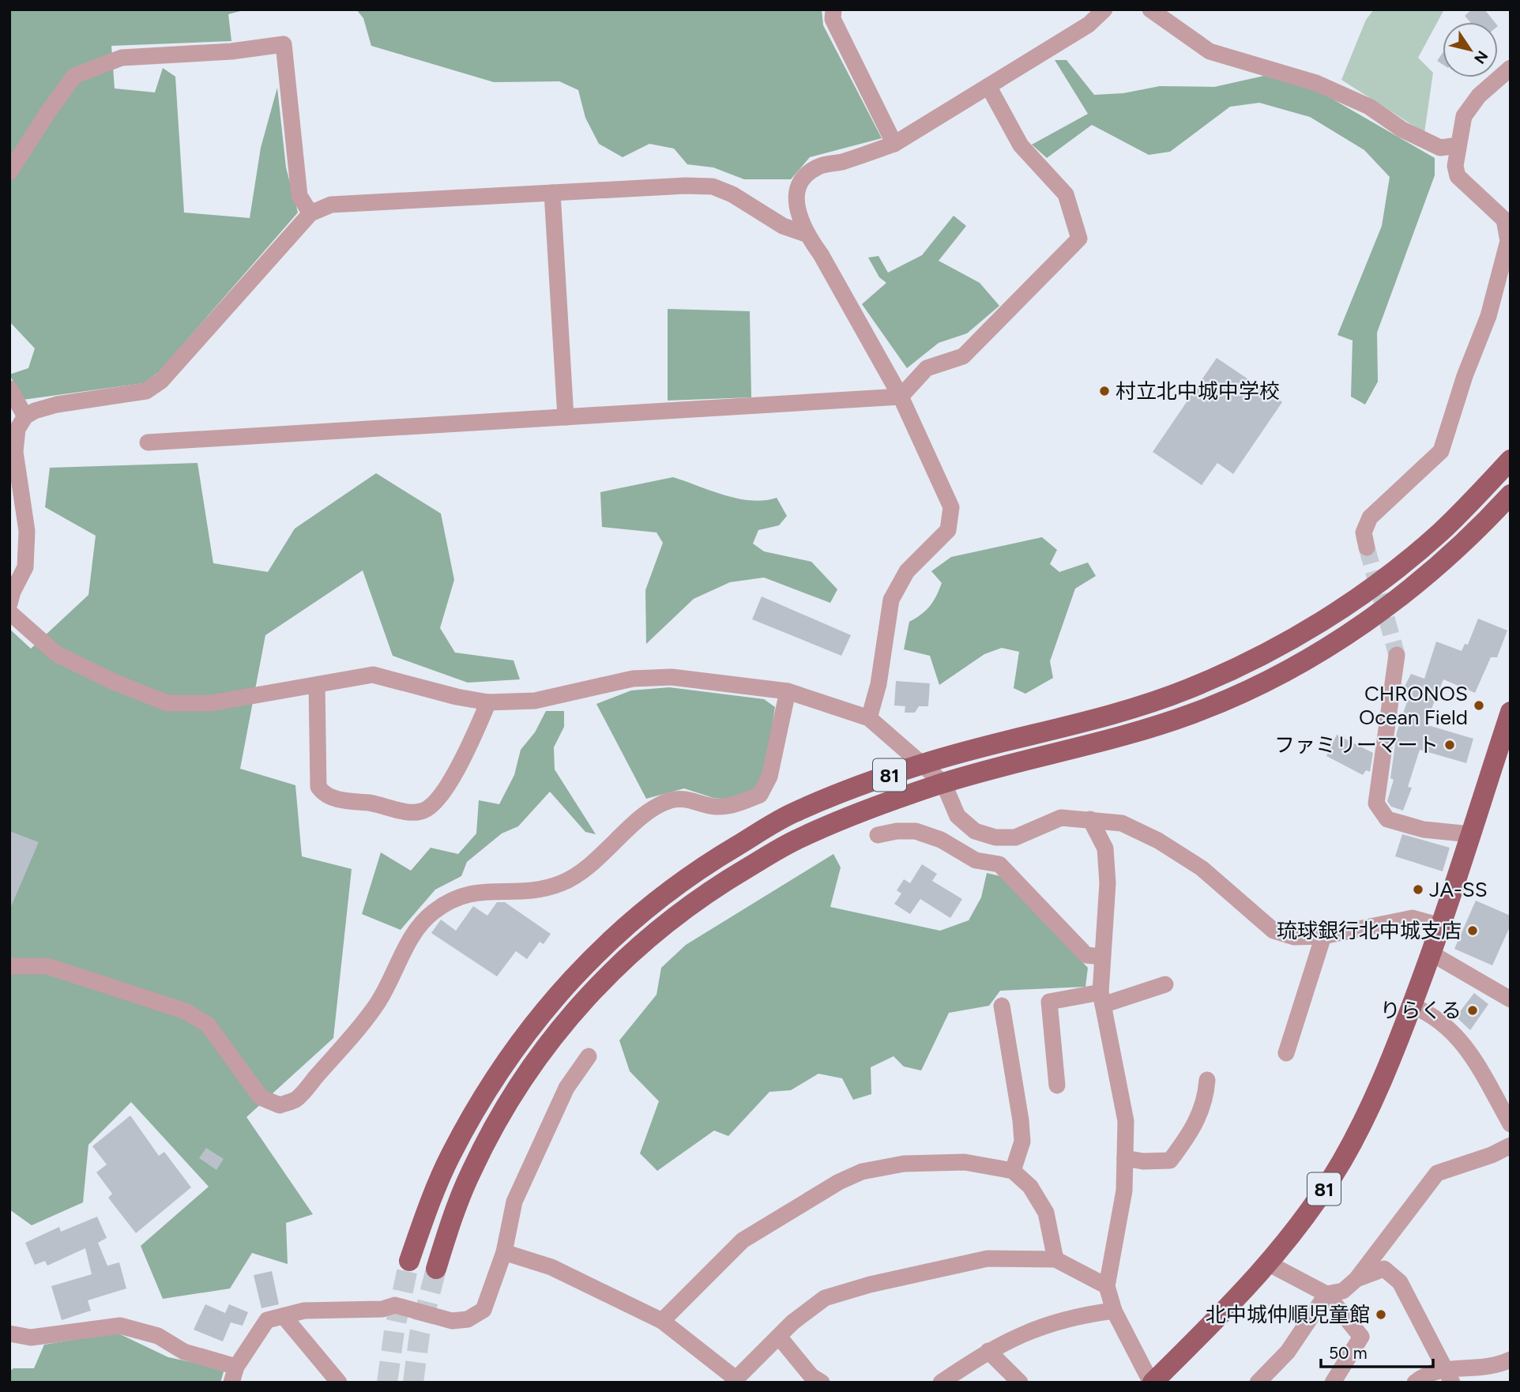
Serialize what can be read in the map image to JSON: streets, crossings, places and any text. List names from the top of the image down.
{
  "streets": {
    "main road": ["81"]
  },
  "places": [
    "村立北中城中学校",
    "CHRONOS Ocean Field",
    "ファミリーマート",
    "JA-SS",
    "琉球銀行北中城支店",
    "りらくる",
    "北中城仲順児童館"
  ],
  "scale_bar": "50 m",
  "north": "bottom right"
}
